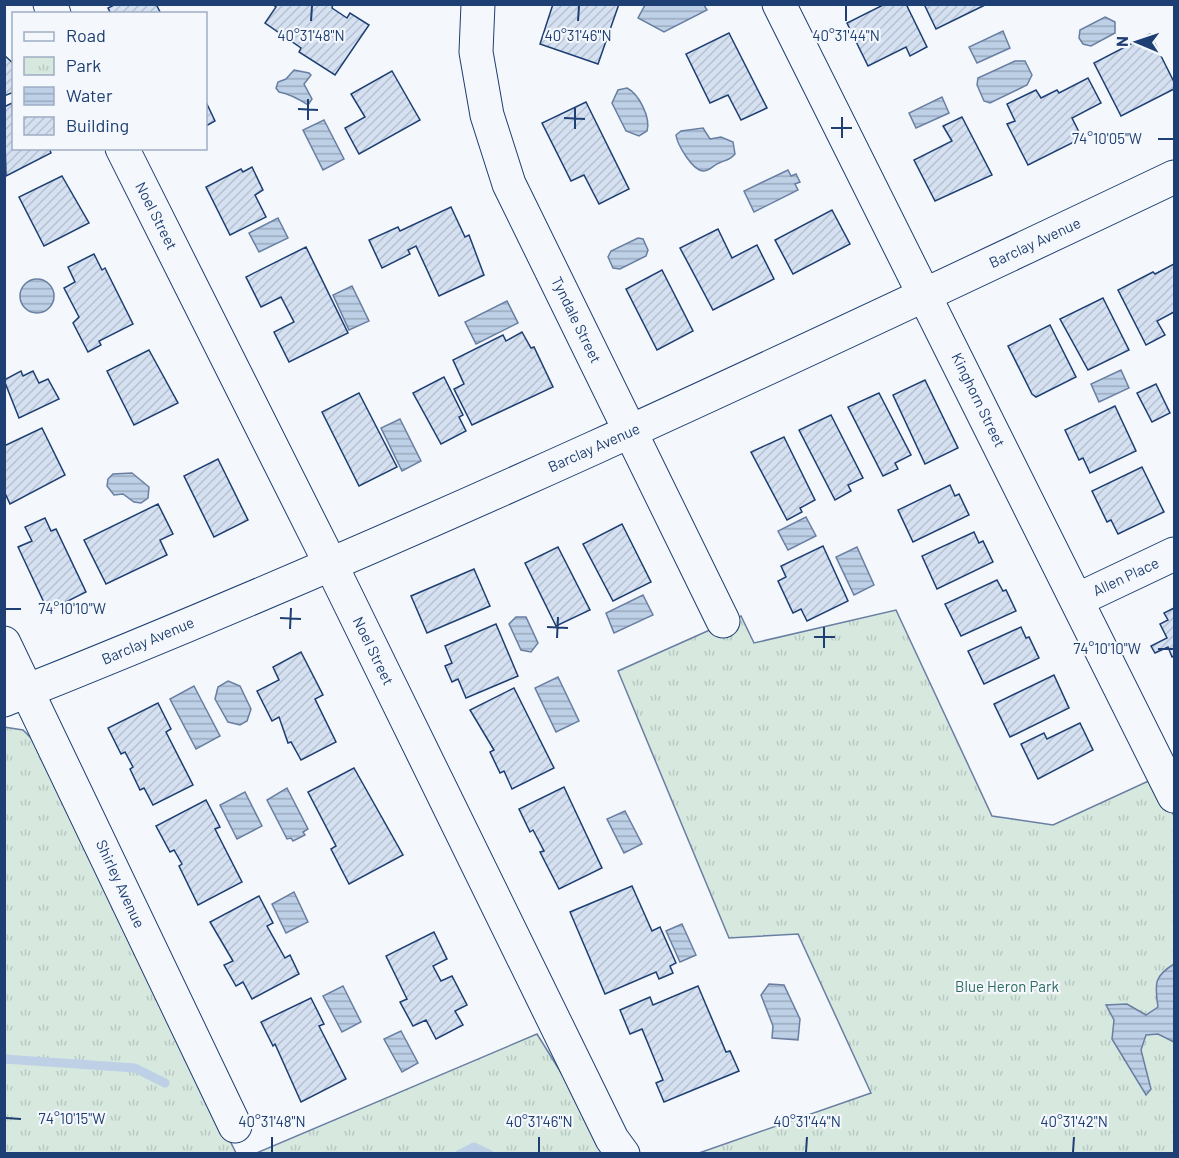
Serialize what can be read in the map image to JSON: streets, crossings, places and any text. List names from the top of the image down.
{
  "streets": {
    "street": [
      "Noel Street",
      "Barclay Avenue",
      "Tyndale Street",
      "Kinghorn Street",
      "Allen Place",
      "Shirley Avenue"
    ]
  },
  "crossings": [
    ["Noel Street", "Barclay Avenue"],
    ["Barclay Avenue", "Tyndale Street"],
    ["Barclay Avenue", "Kinghorn Street"],
    ["Barclay Avenue", "Shirley Avenue"],
    ["Kinghorn Street", "Allen Place"]
  ],
  "parks": ["Blue Heron Park"],
  "legend": [
    "Road",
    "Park",
    "Water",
    "Building"
  ],
  "north": "left",
  "coordinates": [
    "40°31'48\"N",
    "40°31'46\"N",
    "40°31'44\"N",
    "74°10'05\"W",
    "74°10'10\"W",
    "74°10'15\"W",
    "40°31'42\"N"
  ]
}
